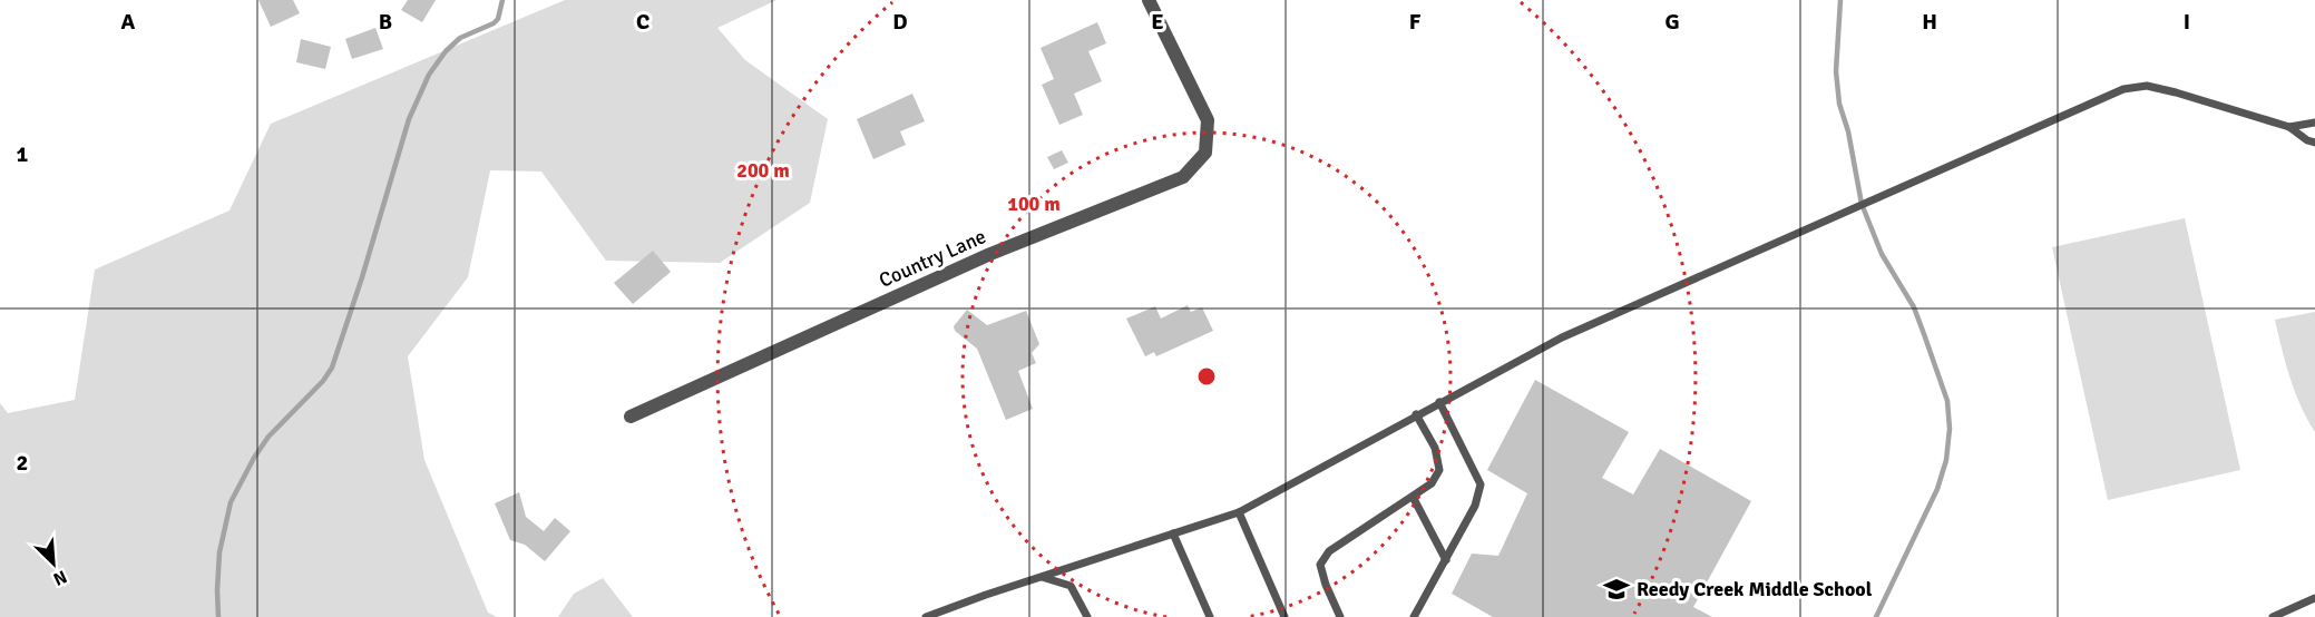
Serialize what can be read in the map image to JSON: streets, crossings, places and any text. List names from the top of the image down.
{
  "streets": {
    "street": ["Country Lane"]
  },
  "places": {
    "school or university": ["Reedy Creek Middle School"]
  },
  "north": "bottom right",
  "grid": {
    "columns": [
      "A",
      "B",
      "C",
      "D",
      "E",
      "F",
      "G",
      "H",
      "I"
    ],
    "rows": ["1", "2"]
  },
  "rings": ["200 m", "100 m"]
}
